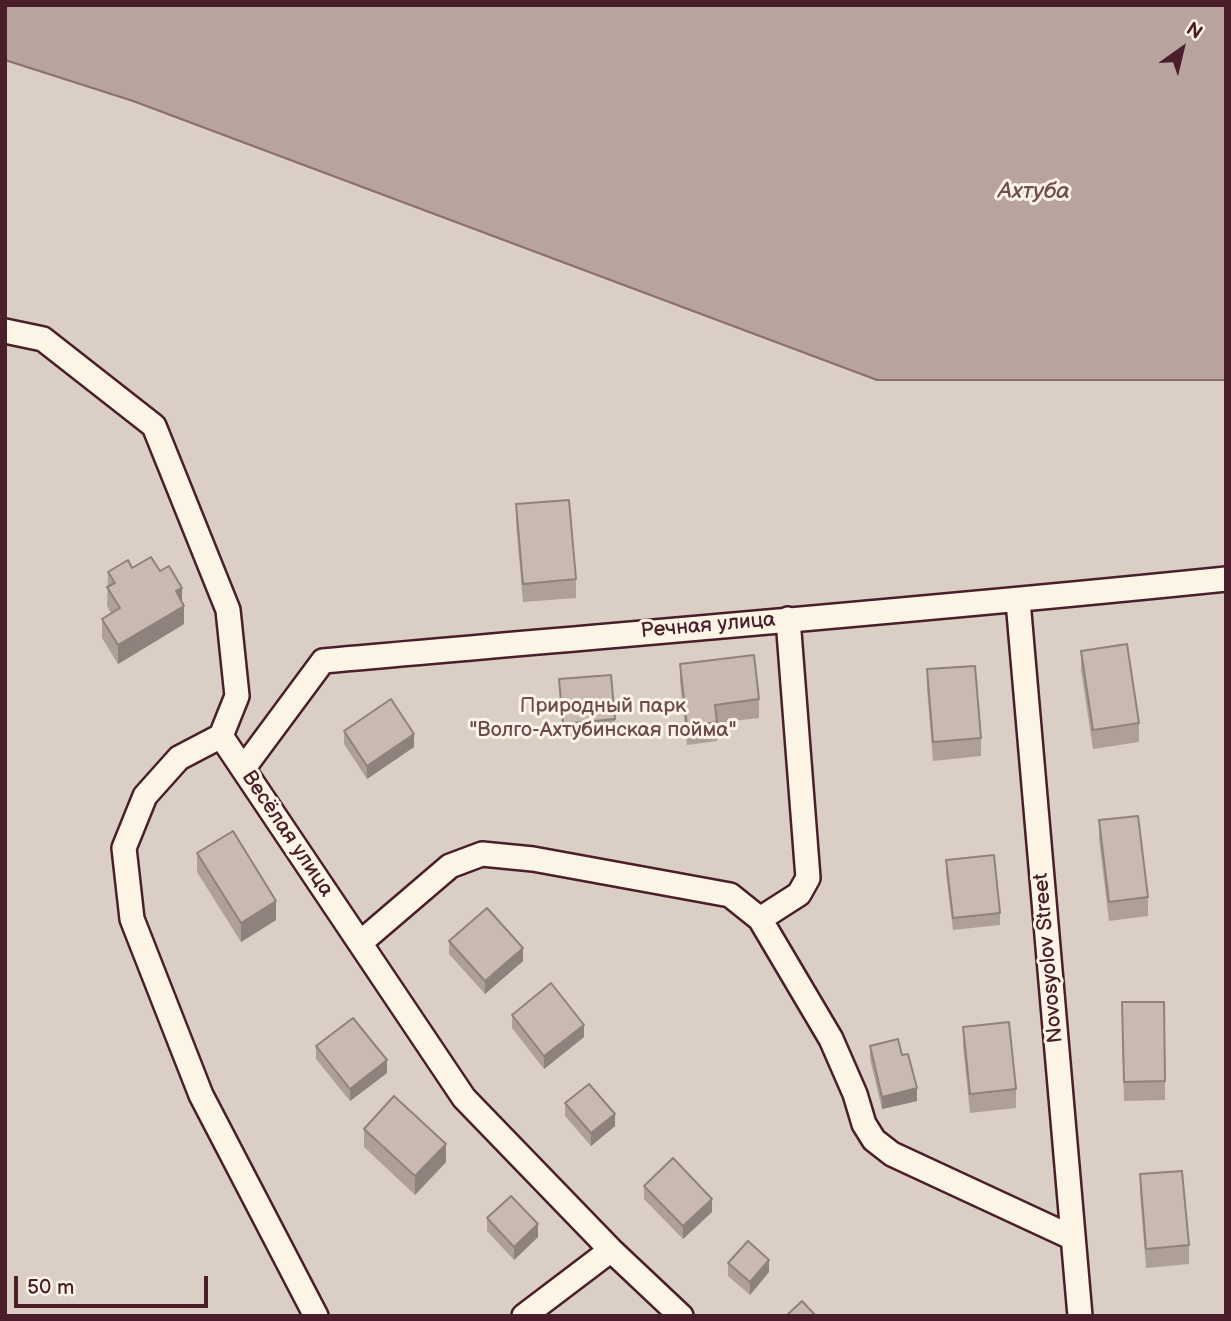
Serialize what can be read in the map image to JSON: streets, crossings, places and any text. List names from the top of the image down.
{
  "streets": {
    "street": ["Речная улица", "Весёлая улица", "Novosyolov Street"]
  },
  "crossings": [
    ["Речная улица", "Весёлая улица"],
    ["Речная улица", "Novosyolov Street"]
  ],
  "water": ["Ахтуба"],
  "parks": ["Природный парк \"Волго-Ахтубинская пойма\""],
  "scale_bar": "50 m",
  "north": "top right"
}
